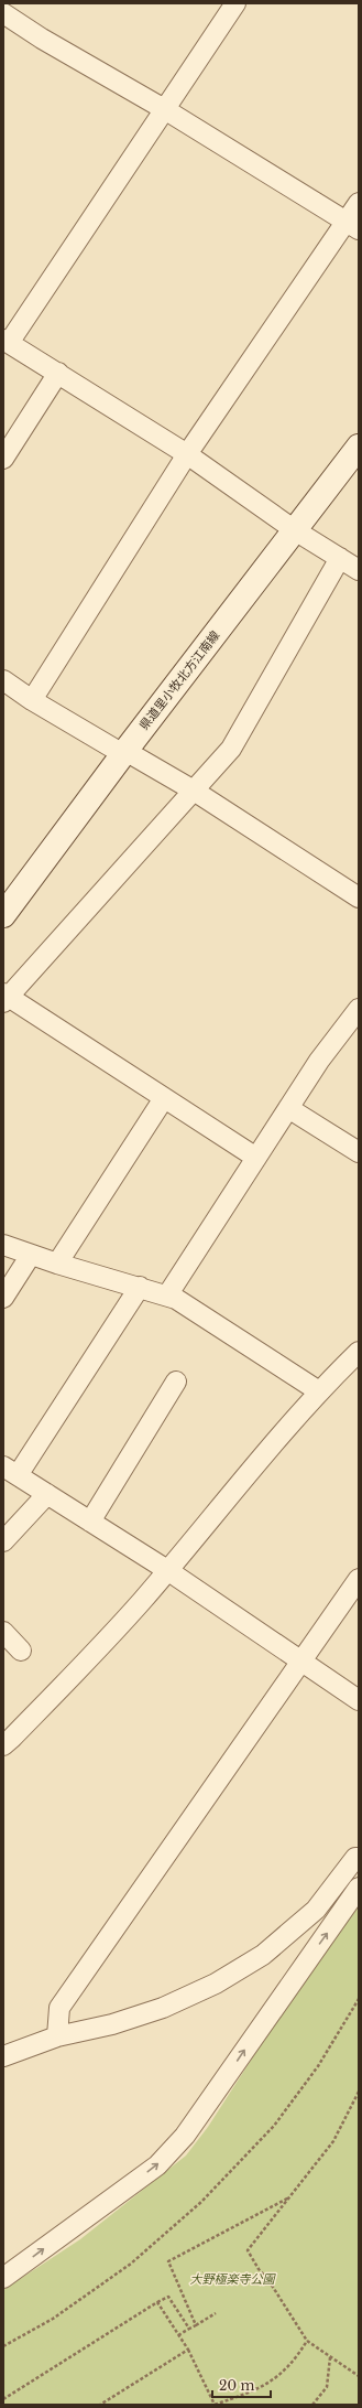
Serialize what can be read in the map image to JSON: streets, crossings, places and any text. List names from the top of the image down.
{
  "streets": {
    "main road": ["県道里小牧北方江南線"]
  },
  "parks": ["大野極楽寺公園"],
  "scale_bar": "20 m"
}
